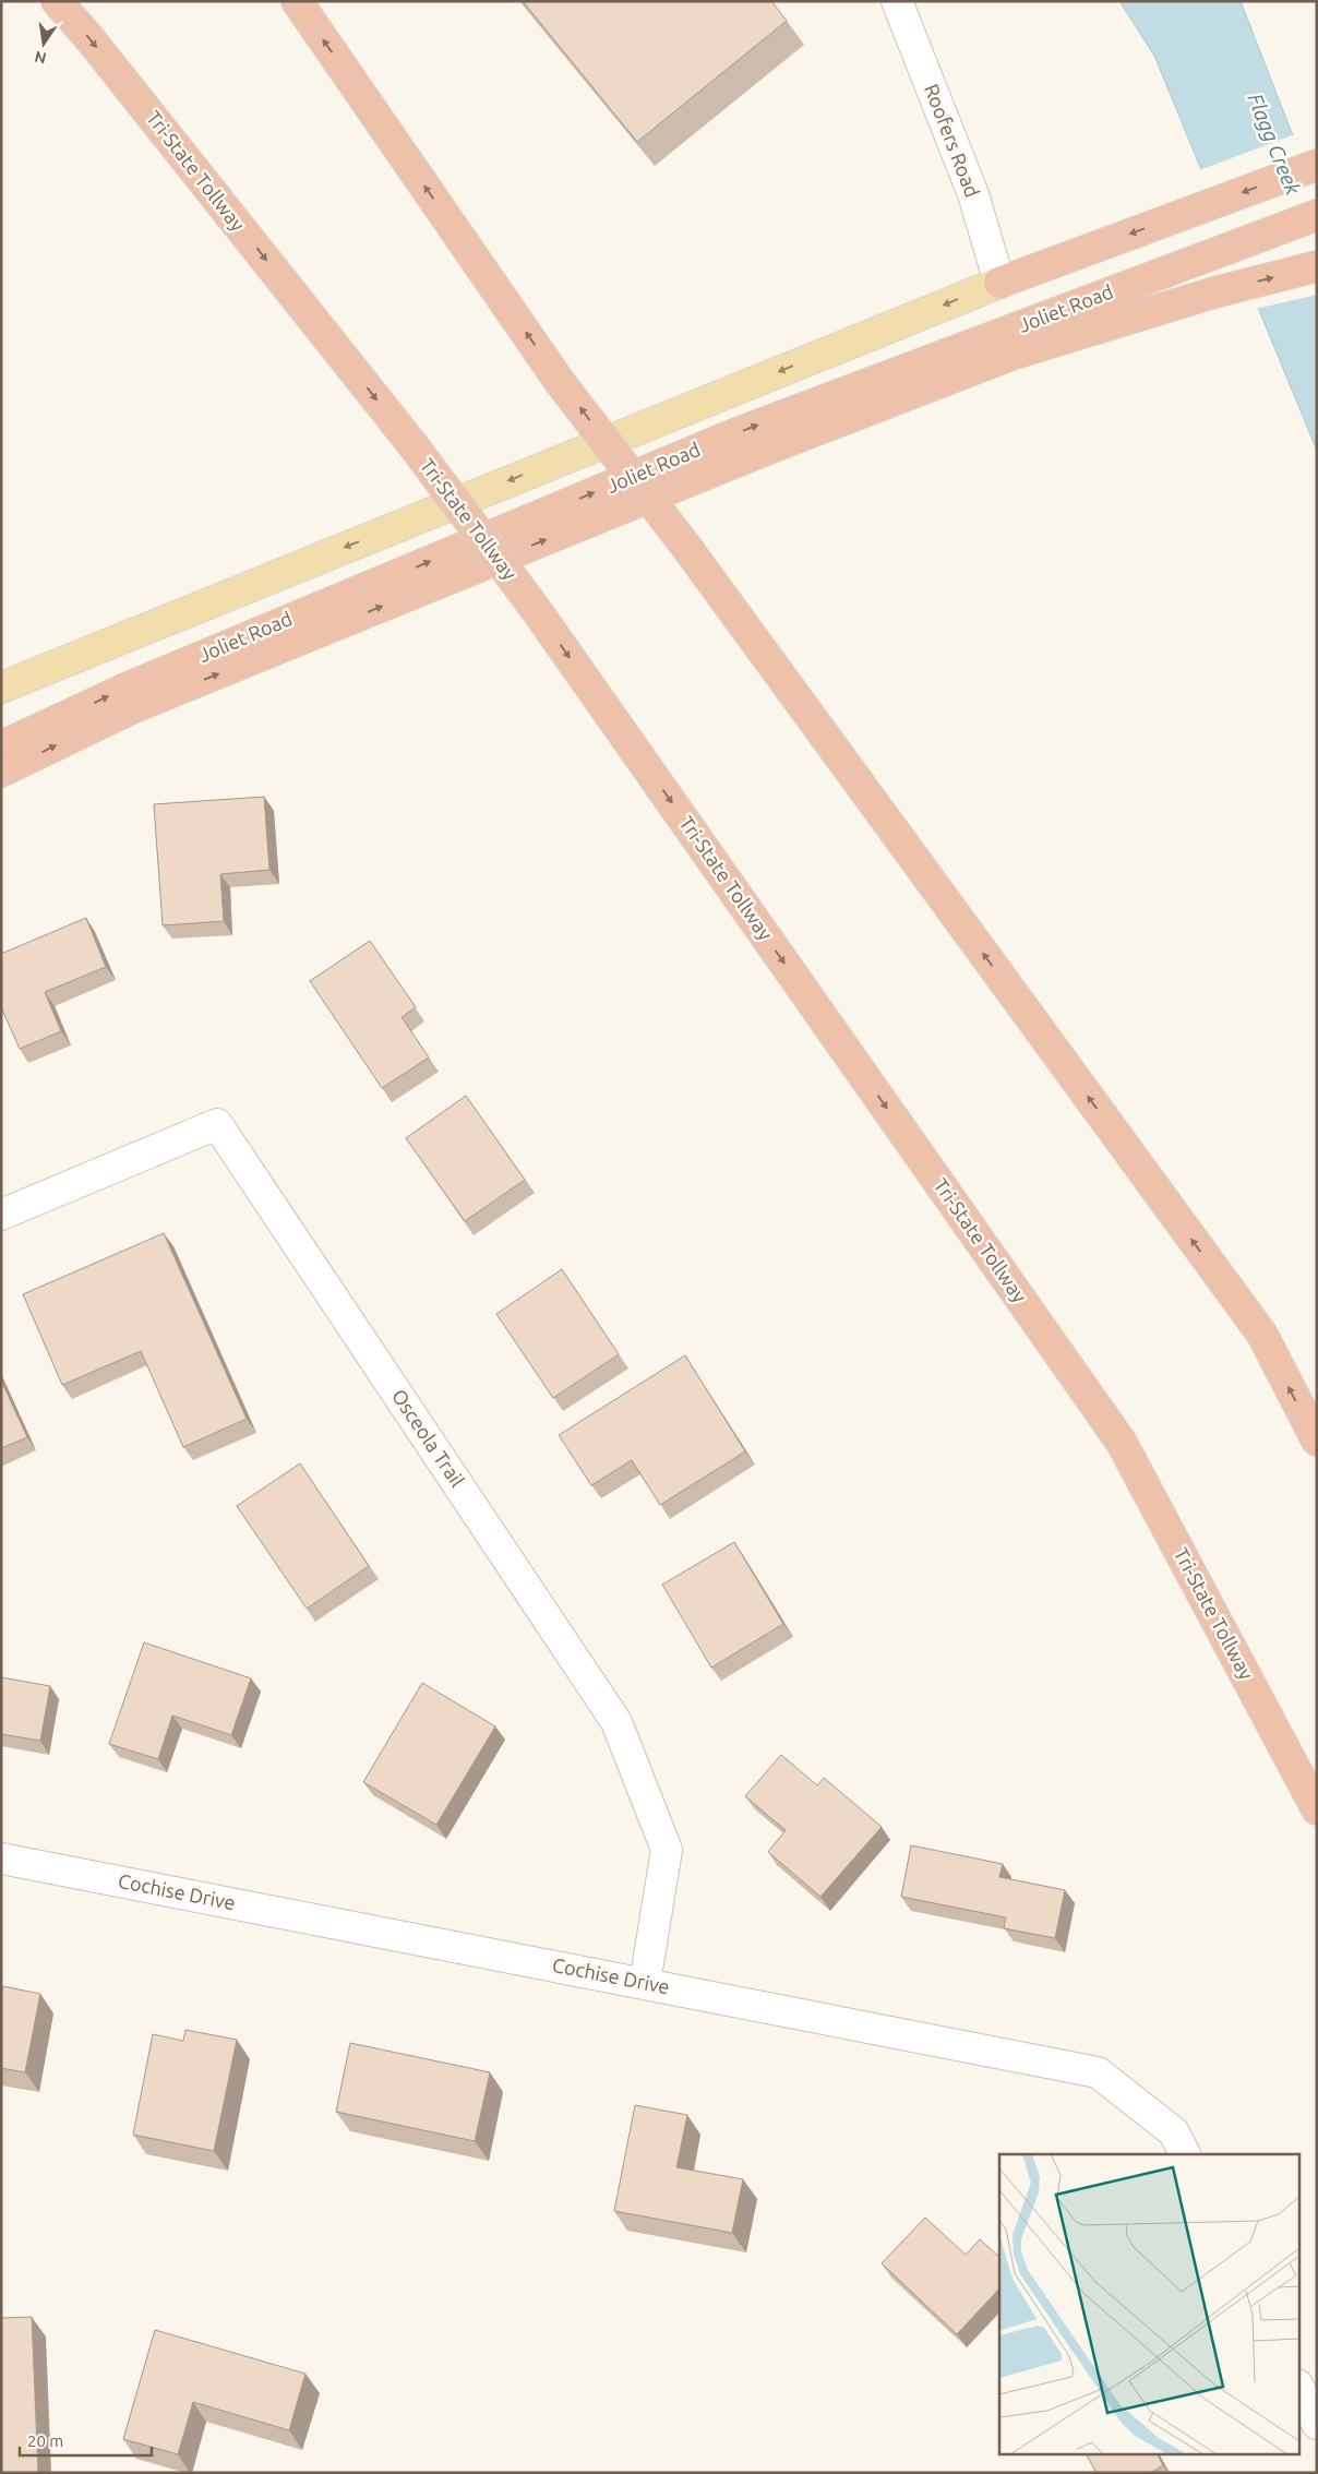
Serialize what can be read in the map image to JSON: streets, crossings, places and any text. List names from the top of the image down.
{
  "streets": {
    "highway": ["Tri-State Tollway", "Joliet Road"],
    "street": ["Roofers Road", "Osceola Trail", "Cochise Drive"]
  },
  "crossings": [
    ["Osceola Trail", "Cochise Drive"]
  ],
  "water": ["Flagg Creek"],
  "scale_bar": "20 m",
  "north": "bottom"
}
